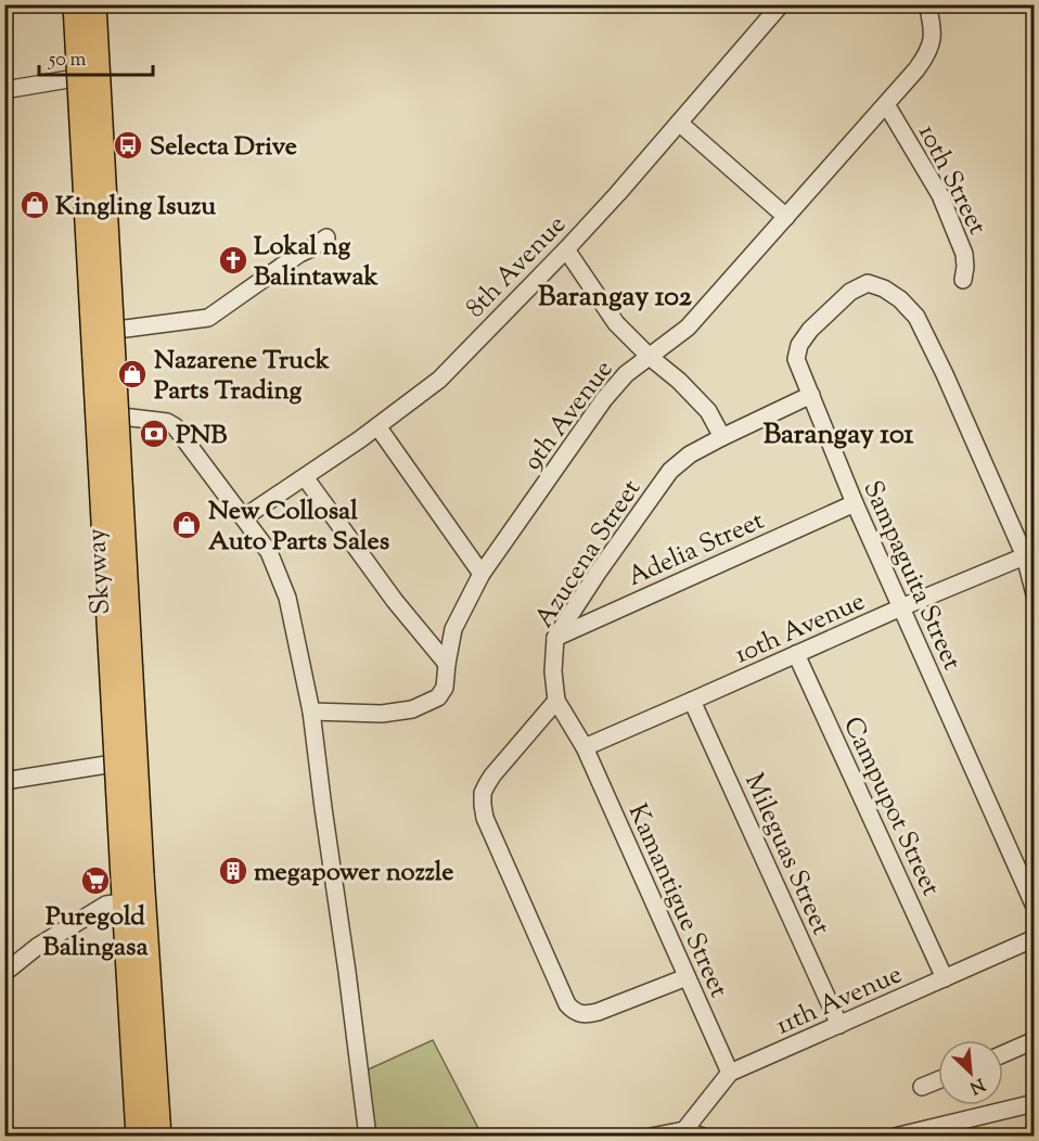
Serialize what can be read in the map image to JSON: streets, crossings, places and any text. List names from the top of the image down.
{
  "streets": {
    "highway": ["Skyway"],
    "street": [
      "10th Street",
      "8th Avenue",
      "9th Avenue",
      "Adelia Street",
      "Azucena Street",
      "Sampaguita Street",
      "10th Avenue",
      "Campupot Street",
      "Mileguas Street",
      "Kamantigue Street",
      "11th Avenue"
    ]
  },
  "crossings": [
    ["10th Street", "9th Avenue"],
    ["Adelia Street", "Azucena Street"],
    ["Adelia Street", "Sampaguita Street"],
    ["Azucena Street", "Sampaguita Street"],
    ["Azucena Street", "Kamantigue Street"],
    ["Sampaguita Street", "10th Avenue"],
    ["10th Avenue", "Campupot Street"],
    ["10th Avenue", "Mileguas Street"],
    ["10th Avenue", "Kamantigue Street"],
    ["Campupot Street", "11th Avenue"],
    ["Mileguas Street", "11th Avenue"],
    ["Kamantigue Street", "11th Avenue"]
  ],
  "districts": ["Barangay 102", "Barangay 101"],
  "places": {
    "bus stop": ["Selecta Drive"],
    "shop": ["Kingling Isuzu", "Nazarene Truck Parts Trading", "New Collosal Auto Parts Sales"],
    "church": ["Lokal ng Balintawak"],
    "bank": ["PNB"],
    "building": ["megapower nozzle"],
    "supermarket": ["Puregold Balingasa"]
  },
  "scale_bar": "50 m",
  "north": "bottom right"
}
